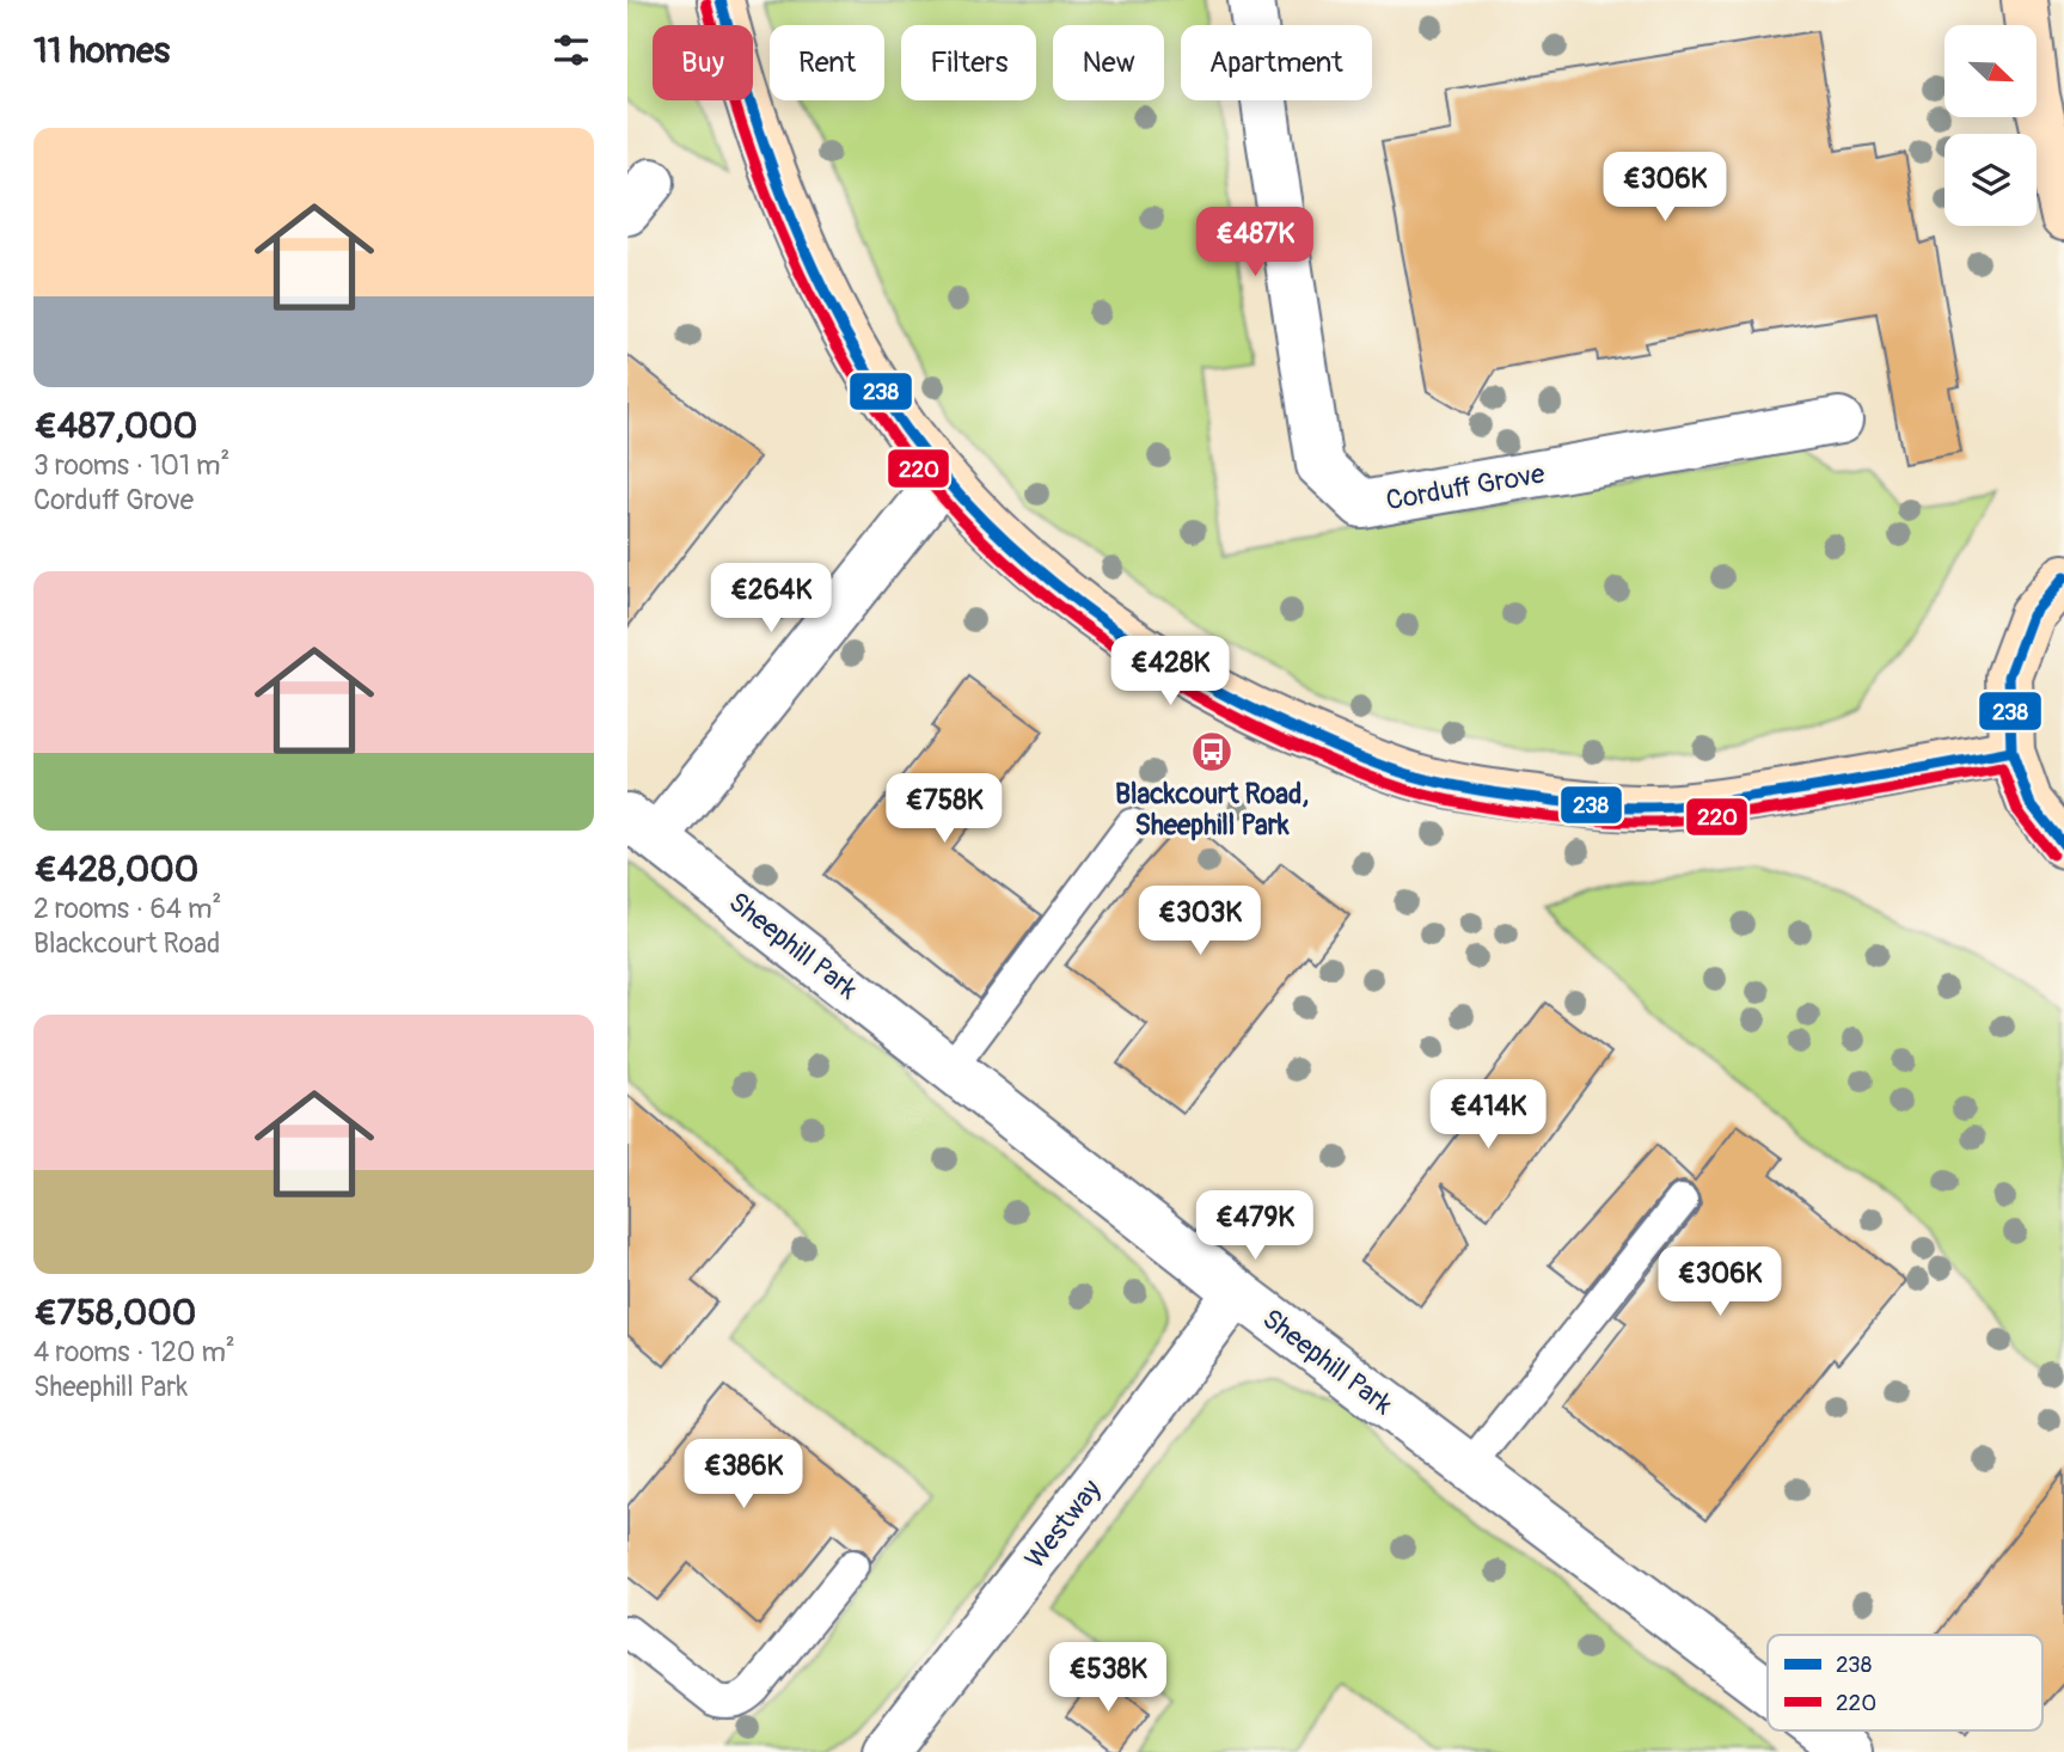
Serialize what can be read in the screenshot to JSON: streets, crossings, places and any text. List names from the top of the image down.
{
  "streets": {
    "street": ["Corduff Grove", "Sheephill Park", "Westway"]
  },
  "crossings": [
    ["Sheephill Park", "Westway"]
  ],
  "places": {
    "bus stop": ["Blackcourt Road, Sheephill Park"]
  },
  "lines": ["transit line 238", "transit line 220"],
  "legend": ["238", "220"],
  "north": "bottom right",
  "page": {
    "heading": "11 homes",
    "chip": [
      "Buy",
      "Rent",
      "Filters",
      "New",
      "Apartment"
    ],
    "list": [
      {
        "name": "€487,000",
        "note": "3 rooms · 101 m² · Corduff Grove"
      },
      {
        "name": "€428,000",
        "note": "2 rooms · 64 m² · Blackcourt Road"
      },
      {
        "name": "€758,000",
        "note": "4 rooms · 120 m² · Sheephill Park"
      }
    ],
    "price": [
      "€306K",
      "€487K",
      "€264K",
      "€428K",
      "€758K",
      "€303K",
      "€414K",
      "€479K",
      "€306K",
      "€386K",
      "€538K"
    ]
  }
}
